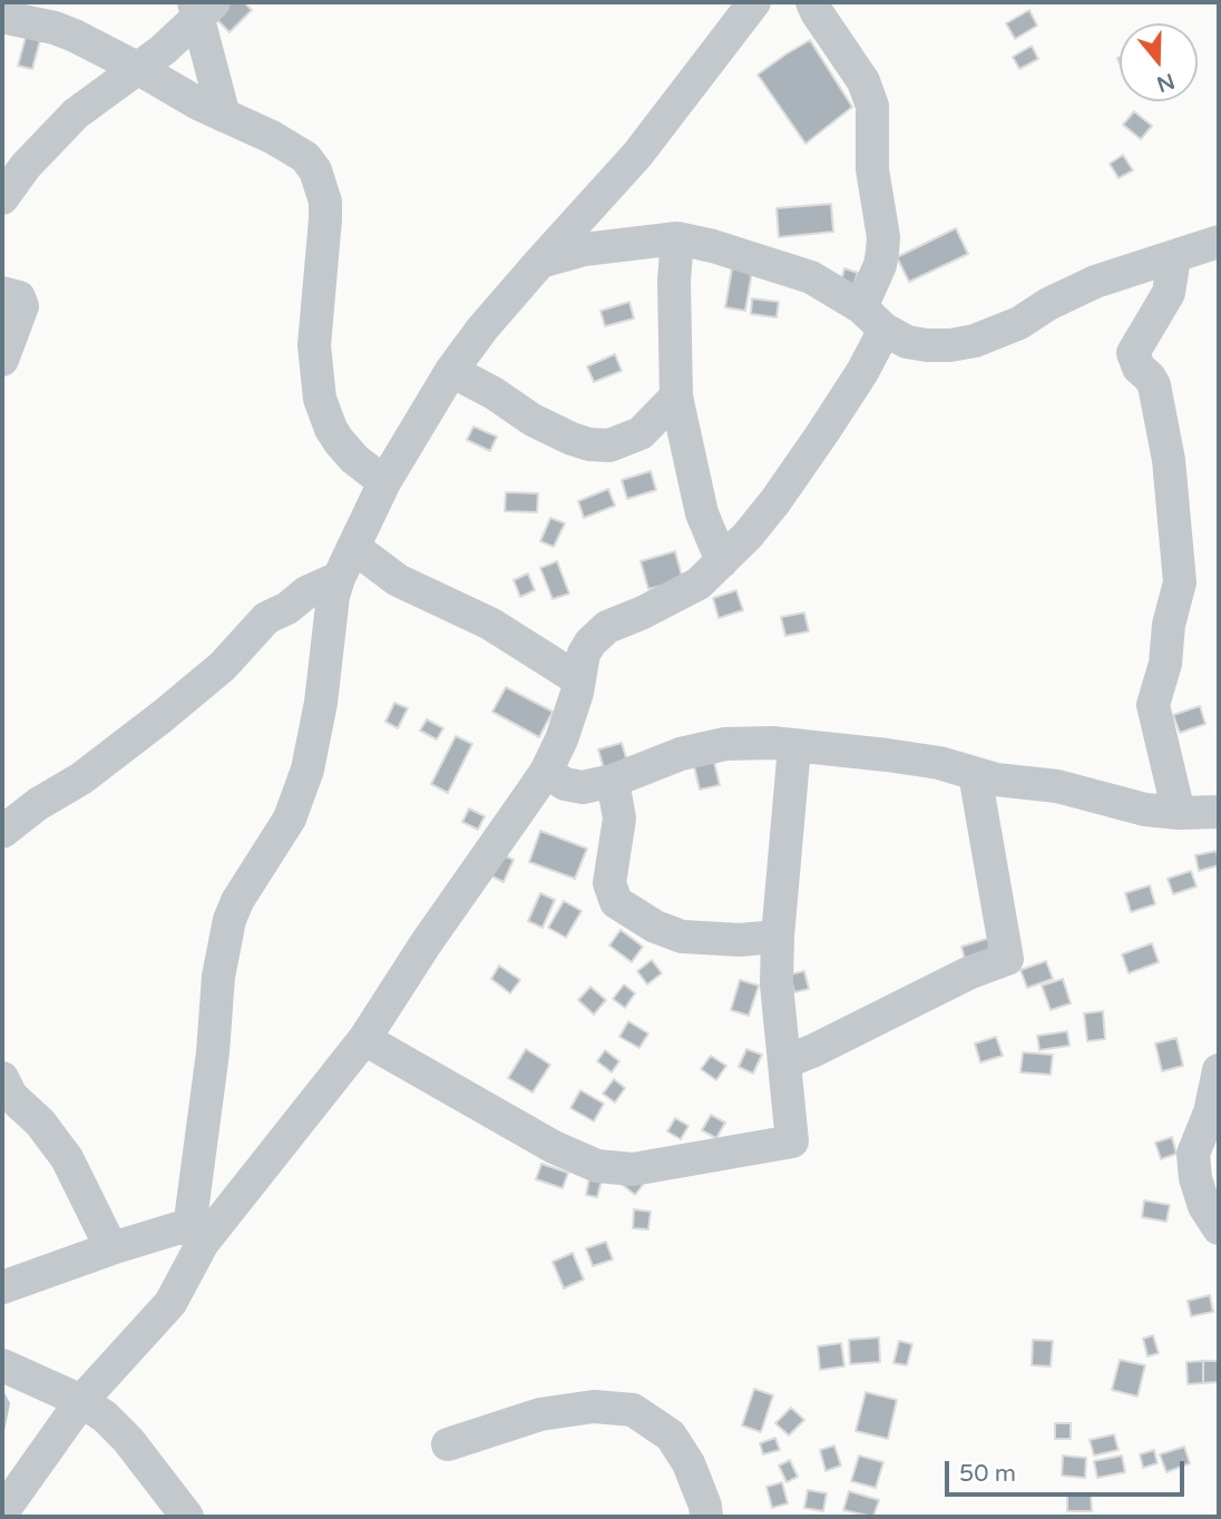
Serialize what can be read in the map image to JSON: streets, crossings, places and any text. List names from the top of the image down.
{
  "scale_bar": "50 m",
  "north": "bottom"
}
